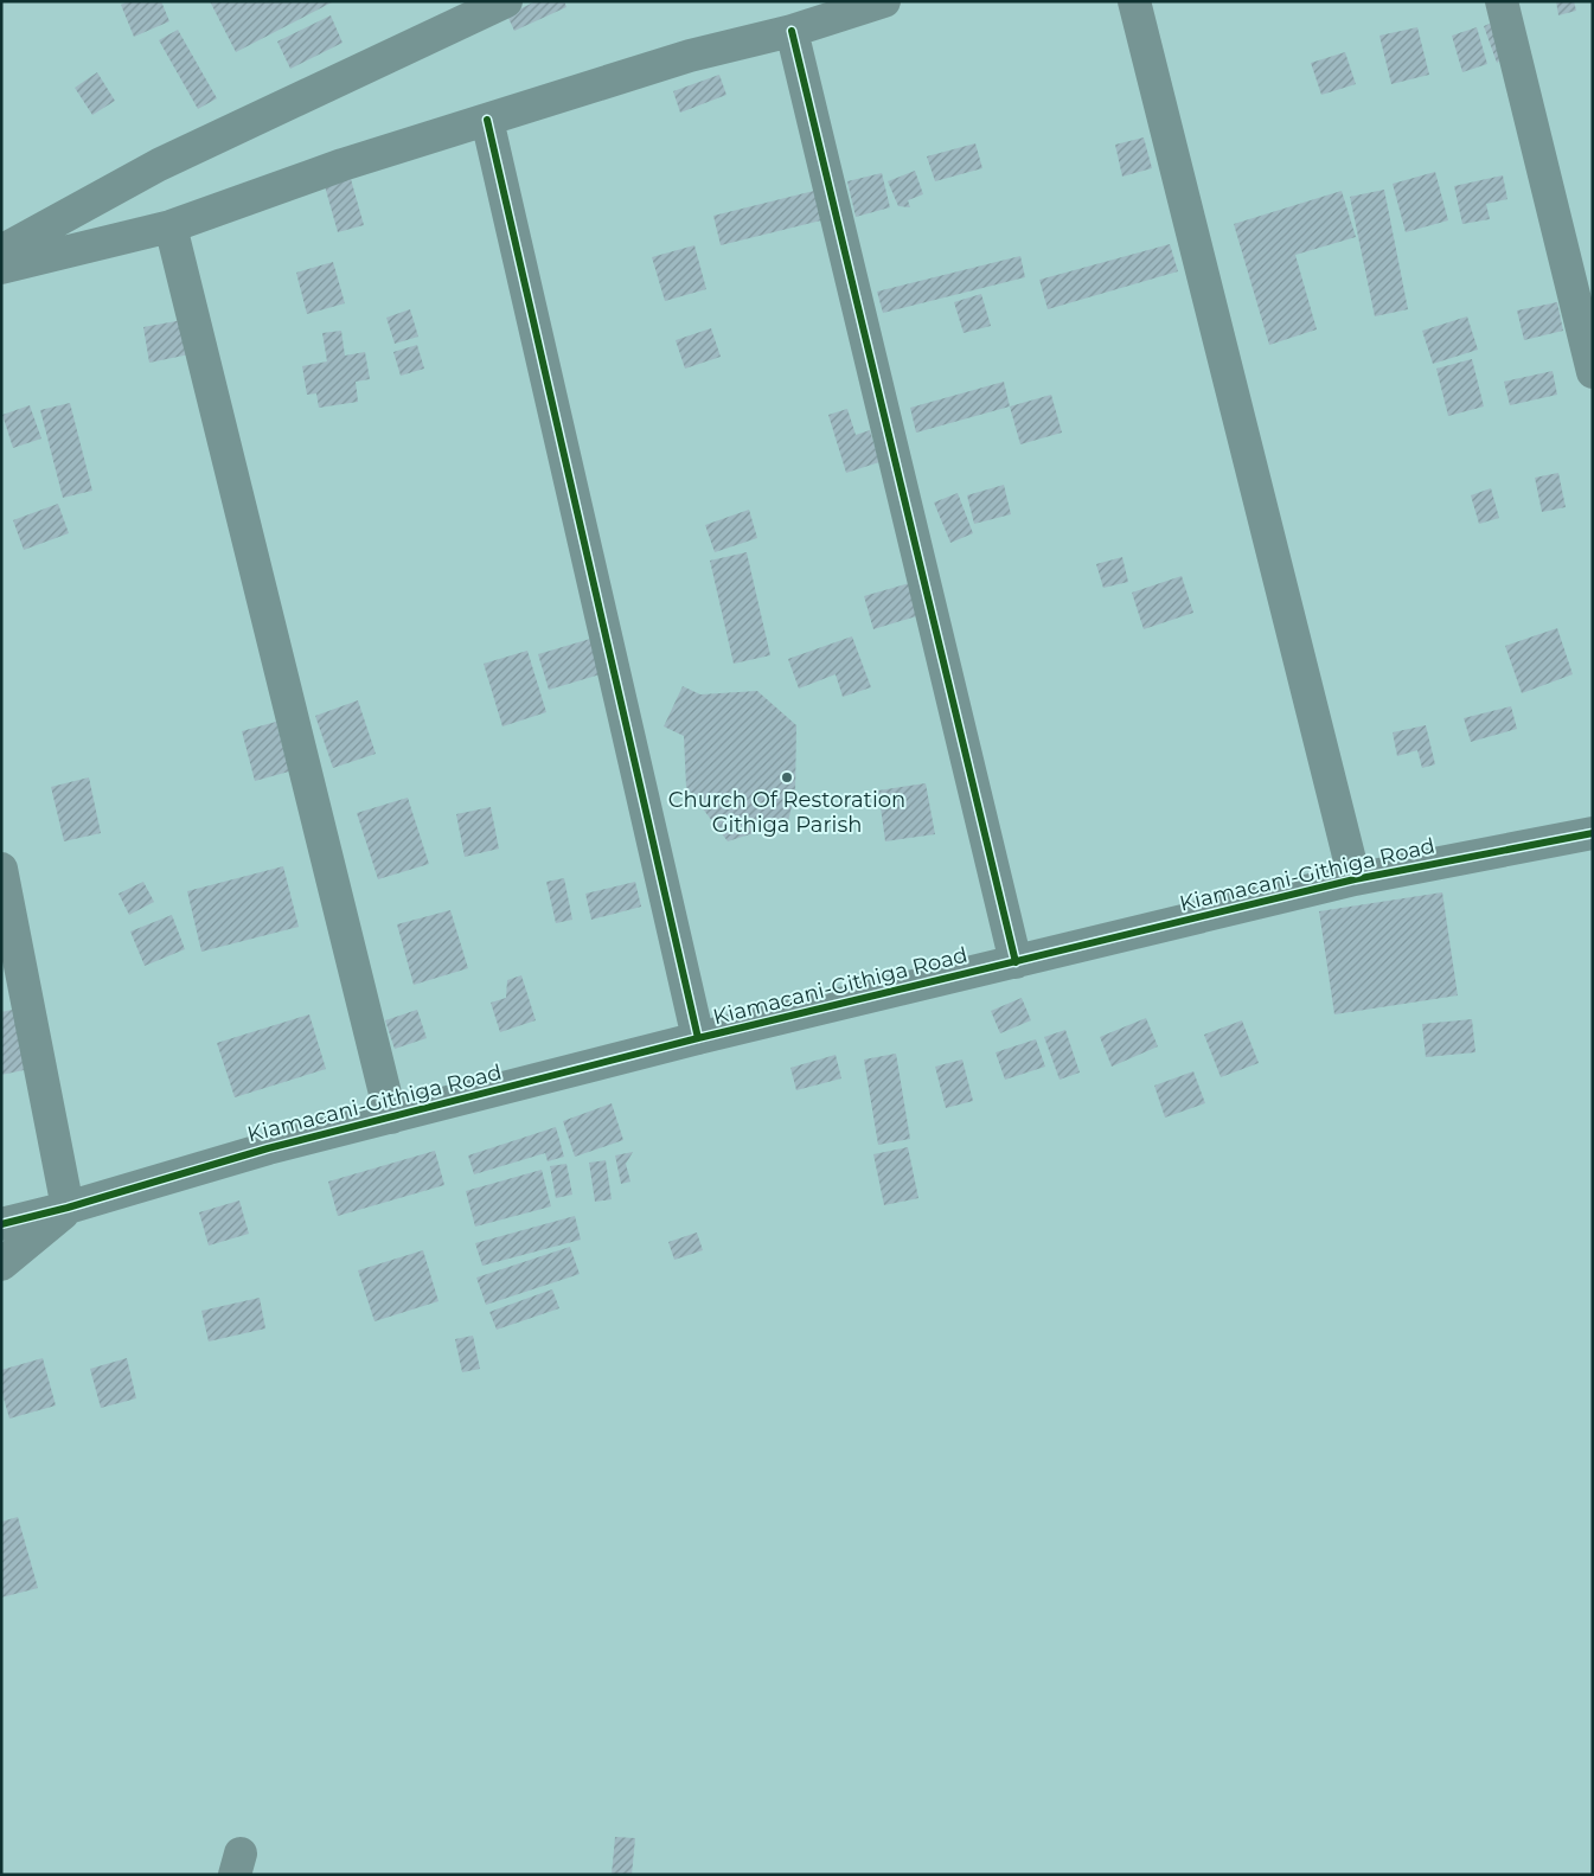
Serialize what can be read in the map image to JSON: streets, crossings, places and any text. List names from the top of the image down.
{
  "streets": {
    "street": ["Kiamacani-Githiga Road"]
  },
  "places": ["Church Of Restoration Githiga Parish"]
}
